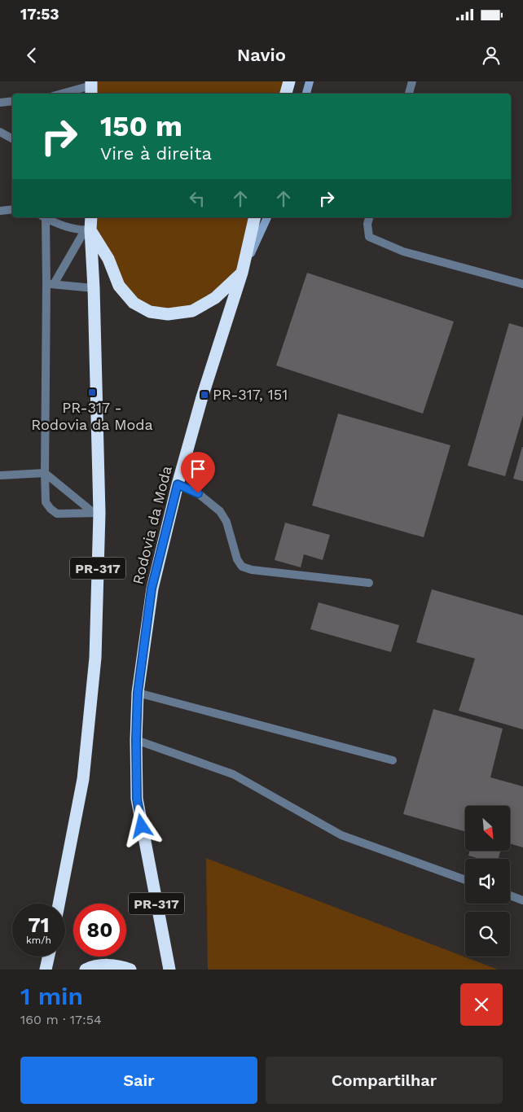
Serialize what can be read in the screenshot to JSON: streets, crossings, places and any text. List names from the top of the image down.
{
  "streets": {
    "highway": ["Rodovia da Moda", "PR-317"]
  },
  "places": {
    "transit": ["PR-317 - Rodovia da Moda", "PR-317, 151"]
  },
  "north": "bottom right",
  "page": {
    "status": "17:53",
    "header": "Navio",
    "turn": ["150 m", "Vire à direita"],
    "speed": "71 km/h",
    "limit": "80",
    "heading": ["1 min", "160 m · 17:54"],
    "buttons": ["Sair", "Compartilhar"]
  }
}
